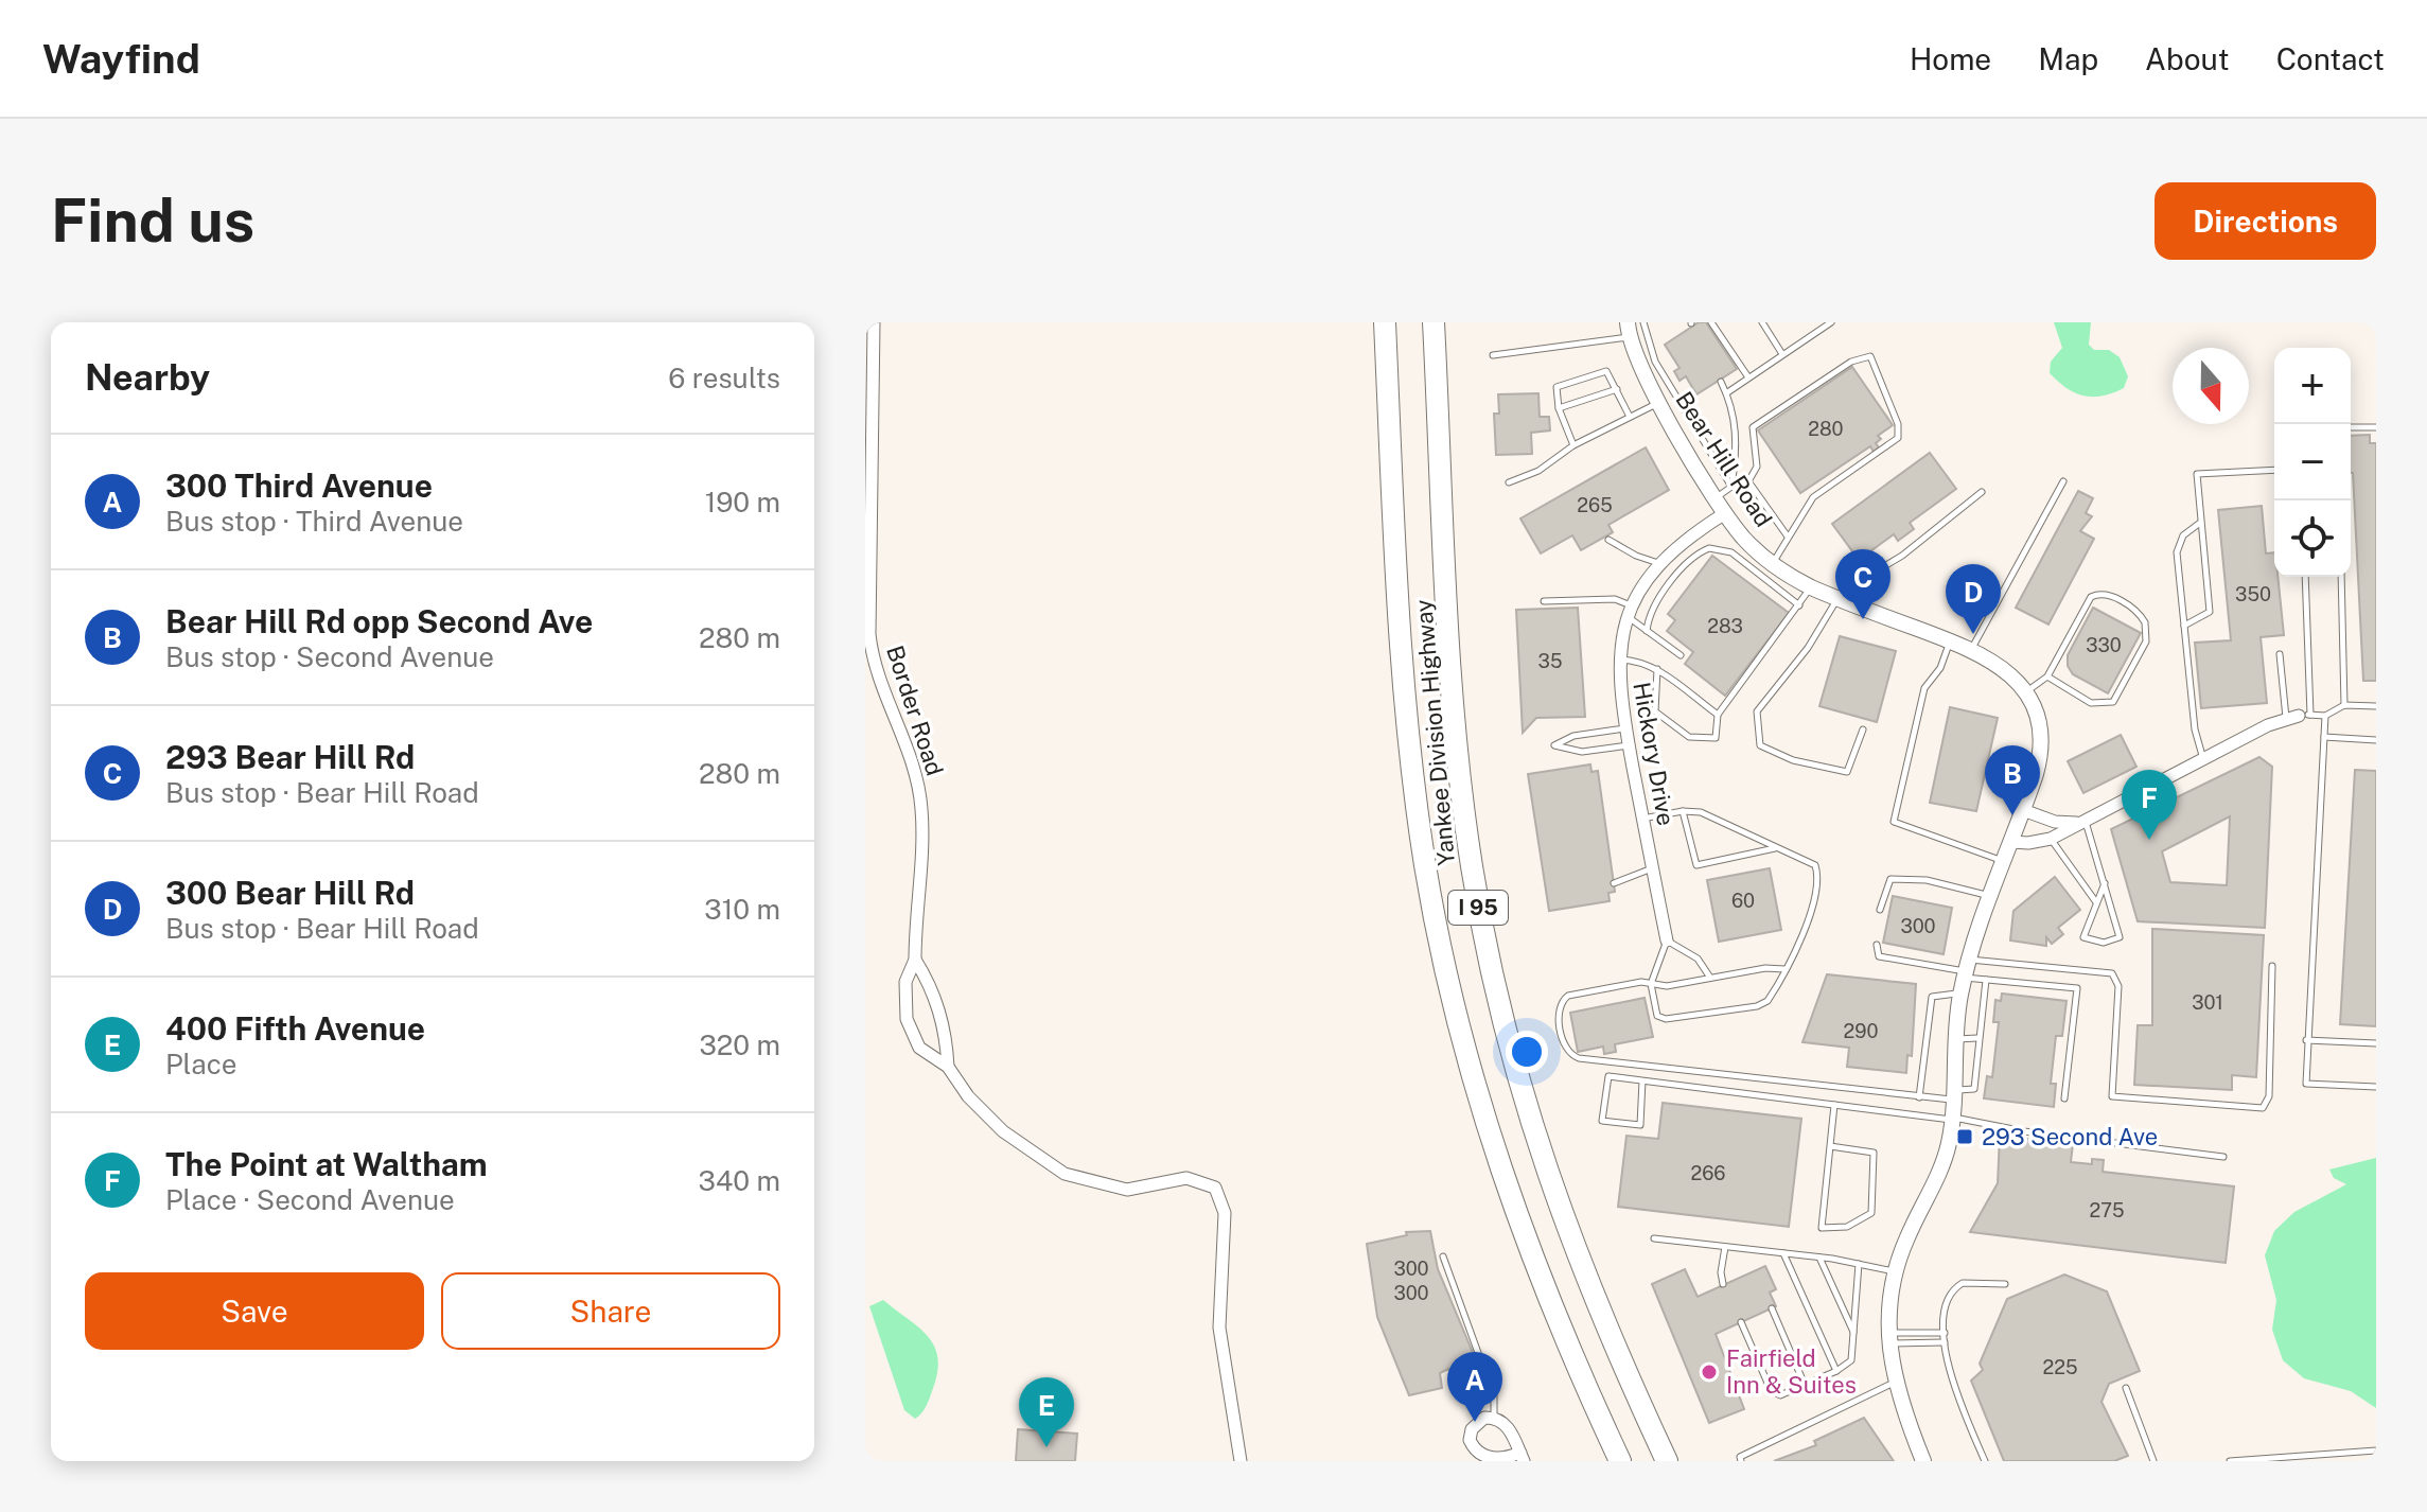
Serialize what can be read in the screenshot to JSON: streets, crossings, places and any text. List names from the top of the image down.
{
  "streets": {
    "highway": ["Yankee Division Highway", "I 95"],
    "street": ["Bear Hill Road", "Border Road", "Hickory Drive"]
  },
  "crossings": [
    ["Bear Hill Road", "Hickory Drive"]
  ],
  "places": {
    "transit": ["293 Second Ave"],
    "other": ["Fairfield Inn & Suites"]
  },
  "house_numbers": [
    "280",
    "265",
    "350",
    "283",
    "330",
    "35",
    "60",
    "300",
    "301",
    "290",
    "266",
    "275",
    "300",
    "300",
    "225"
  ],
  "north": "bottom",
  "page": {
    "header": "Wayfind",
    "nav": [
      "Home",
      "Map",
      "About",
      "Contact"
    ],
    "buttons": [
      "Directions",
      ["Save", "Share"]
    ],
    "title": "Find us",
    "heading": ["Nearby", "6 results"],
    "map_buttons": ["+", "−"],
    "list": [
      {
        "mark": "A",
        "name": "300 Third Avenue",
        "note": "Bus stop · Third Avenue",
        "value": "190 m"
      },
      {
        "mark": "B",
        "name": "Bear Hill Rd opp Second Ave",
        "note": "Bus stop · Second Avenue",
        "value": "280 m"
      },
      {
        "mark": "C",
        "name": "293 Bear Hill Rd",
        "note": "Bus stop · Bear Hill Road",
        "value": "280 m"
      },
      {
        "mark": "D",
        "name": "300 Bear Hill Rd",
        "note": "Bus stop · Bear Hill Road",
        "value": "310 m"
      },
      {
        "mark": "E",
        "name": "400 Fifth Avenue",
        "note": "Place",
        "value": "320 m"
      },
      {
        "mark": "F",
        "name": "The Point at Waltham",
        "note": "Place · Second Avenue",
        "value": "340 m"
      }
    ],
    "pins": [
      "C",
      "D",
      "B",
      "F",
      "A",
      "E"
    ]
  }
}
